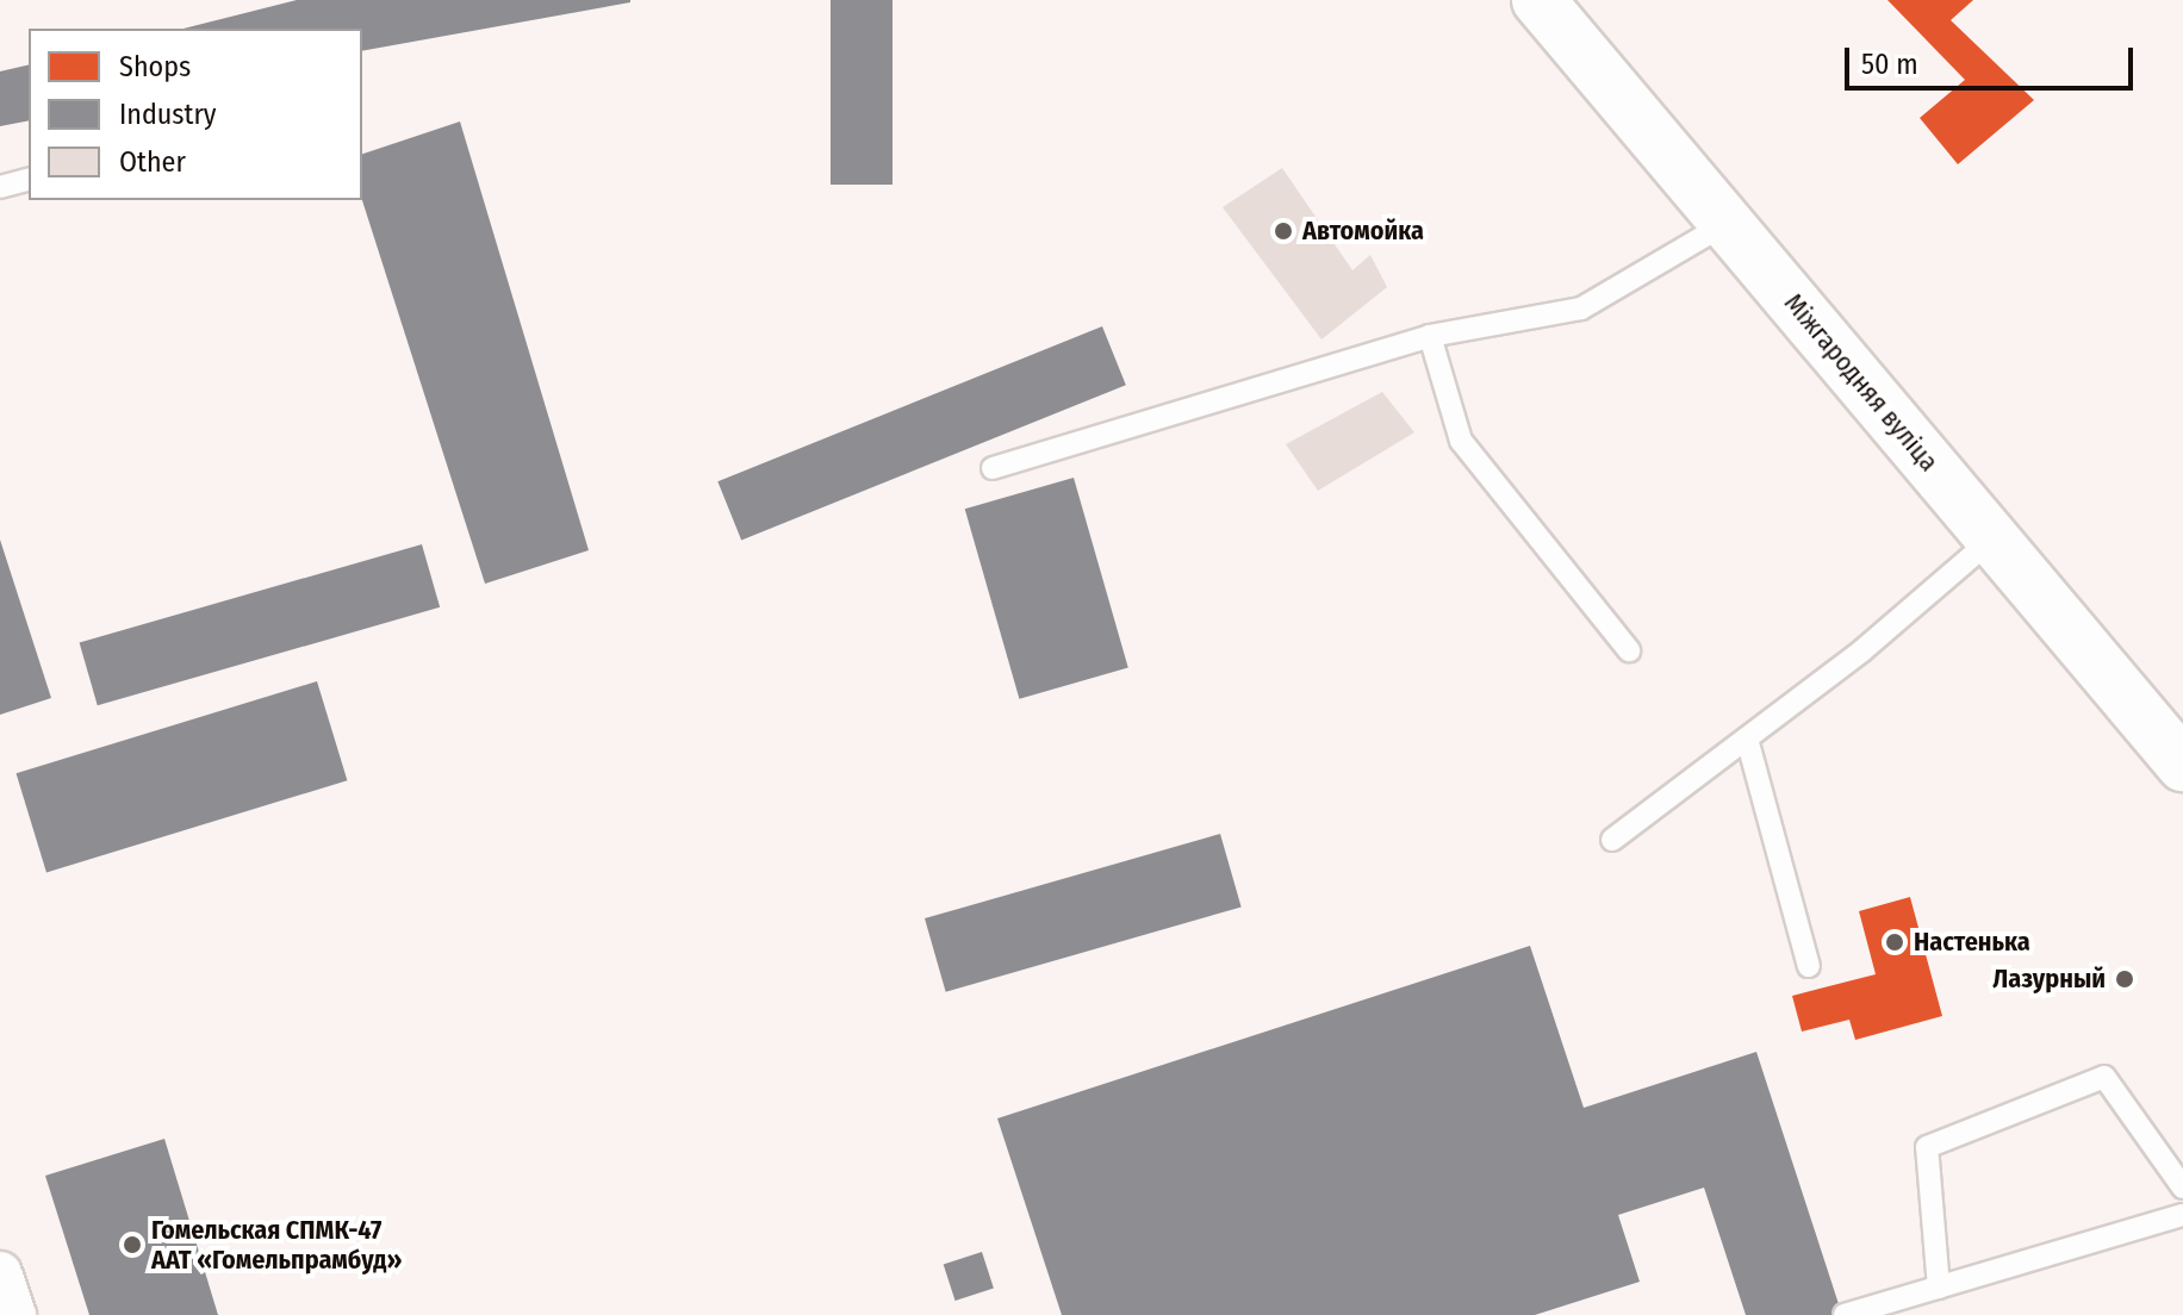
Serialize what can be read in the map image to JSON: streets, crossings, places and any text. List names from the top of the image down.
{
  "streets": {
    "main road": ["Міжгародняя вуліца"]
  },
  "places": [
    "Автомойка",
    "Настенька",
    "Лазурный",
    "Гомельская СПМК-47 ААТ «Гомельпрамбуд»"
  ],
  "legend": ["Shops", "Industry", "Other"],
  "scale_bar": "50 m"
}
